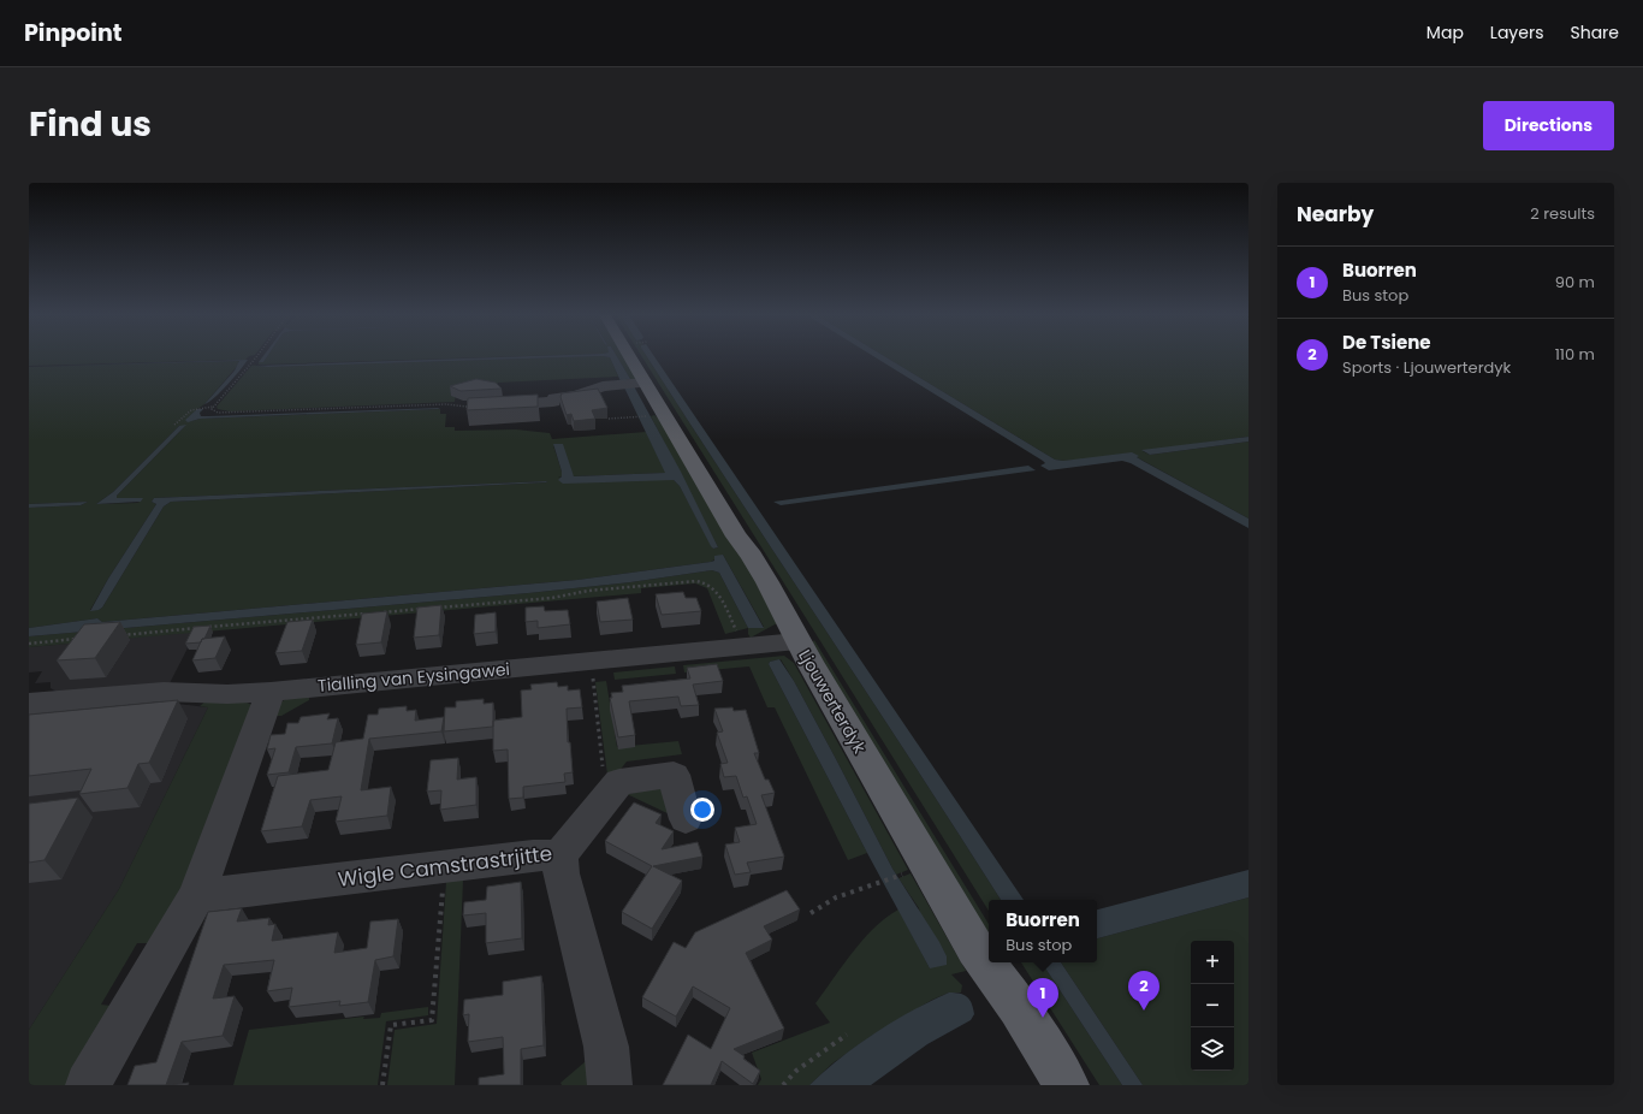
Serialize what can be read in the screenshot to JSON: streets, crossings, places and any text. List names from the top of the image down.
{
  "streets": {
    "main road": ["Ljouwerterdyk"],
    "street": ["Tialling van Eysingawei", "Wigle Camstrastrjitte"]
  },
  "crossings": [
    ["Tialling van Eysingawei", "Ljouwerterdyk"]
  ],
  "page": {
    "header": "Pinpoint",
    "nav": ["Map", "Layers", "Share"],
    "title": "Find us",
    "buttons": "Directions",
    "heading": ["Nearby", "2 results"],
    "list": [
      {
        "mark": "1",
        "name": "Buorren",
        "note": "Bus stop",
        "value": "90 m"
      },
      {
        "mark": "2",
        "name": "De Tsiene",
        "note": "Sports · Ljouwerterdyk",
        "value": "110 m"
      }
    ],
    "popup": ["Buorren", "Bus stop"],
    "map_buttons": ["+", "−"],
    "pins": ["2", "1"]
  }
}
